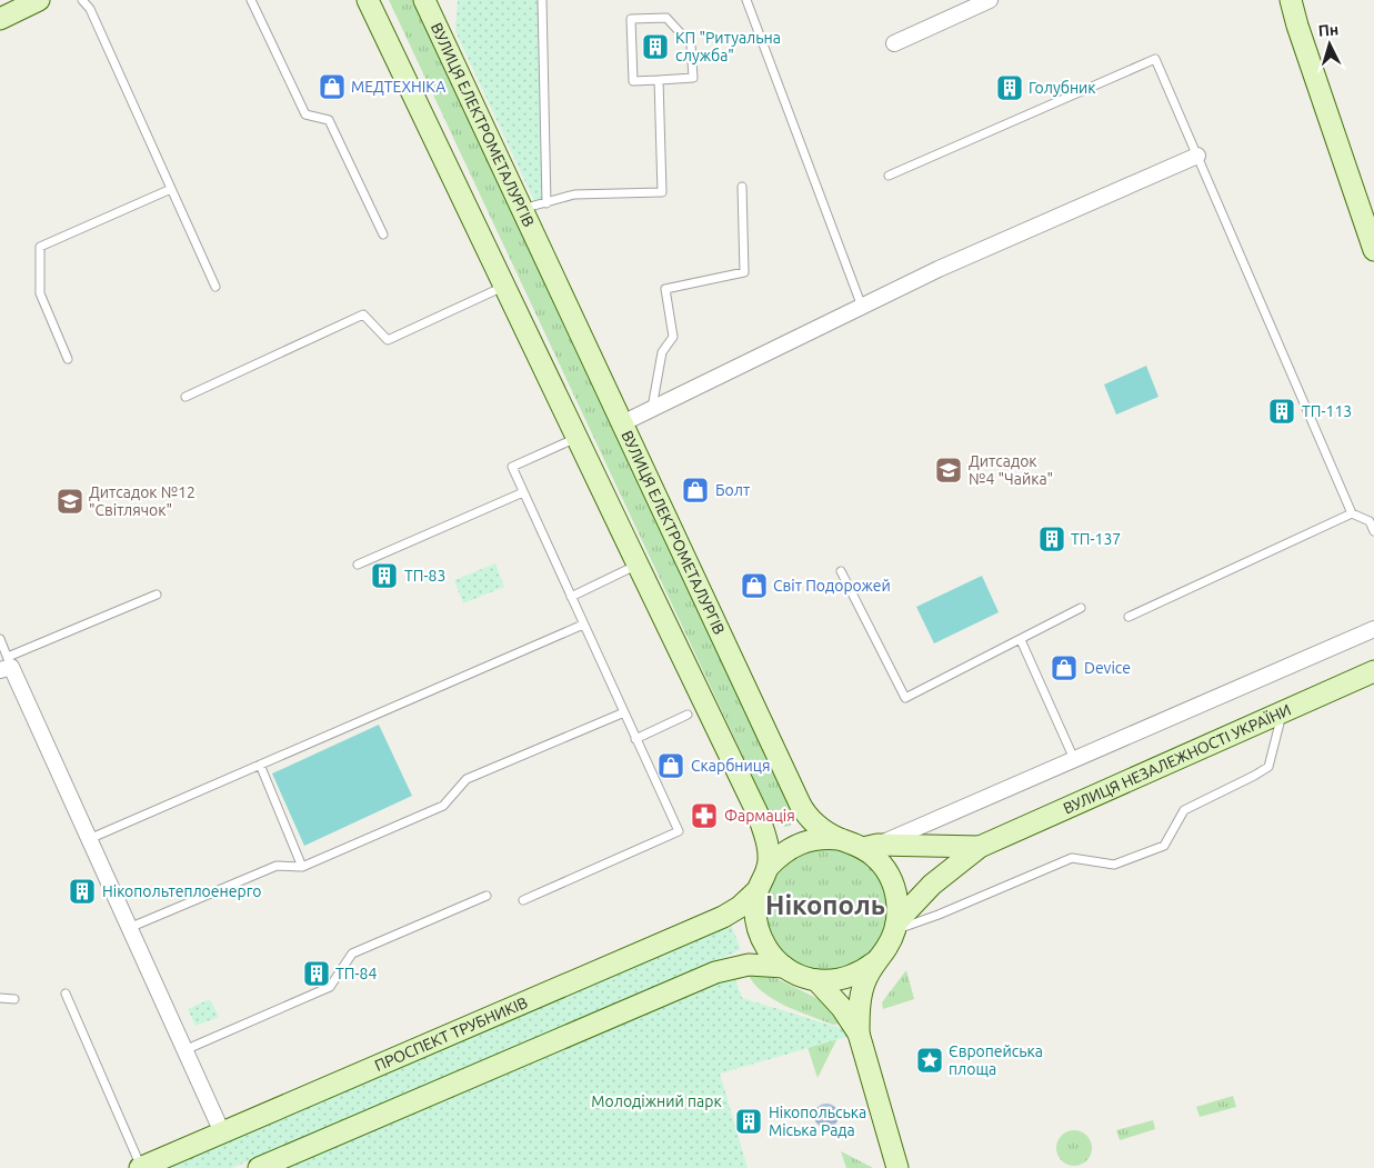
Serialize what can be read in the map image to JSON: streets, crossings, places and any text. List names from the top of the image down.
{
  "streets": {
    "main road": ["ВУЛИЦЯ ЕЛЕКТРОМЕТАЛУРГІВ", "ВУЛИЦЯ НЕЗАЛЕЖНОСТІ УКРАЇНИ", "ПРОСПЕКТ ТРУБНИКІВ"]
  },
  "crossings": [
    ["ВУЛИЦЯ ЕЛЕКТРОМЕТАЛУРГІВ", "ПРОСПЕКТ ТРУБНИКІВ"]
  ],
  "districts": ["Нікополь"],
  "parks": ["Молодіжний парк"],
  "places": {
    "building": [
      "КП \"Ритуальна служба\"",
      "Голубник",
      "ТП-113",
      "ТП-137",
      "ТП-83",
      "Нікопольтеплоенерго",
      "ТП-84",
      "Нiкопольська Міська Рада"
    ],
    "shop": [
      "МЕДТЕХНІКА",
      "Болт",
      "Світ Подорожей",
      "Device",
      "Скарбниця"
    ],
    "school or university": ["Дитсадок №4 \"Чайка\"", "Дитсадок №12 \"Світлячок\""],
    "pharmacy": ["Фармація"],
    "place": ["Європейська площа"]
  },
  "north": "top"
}
